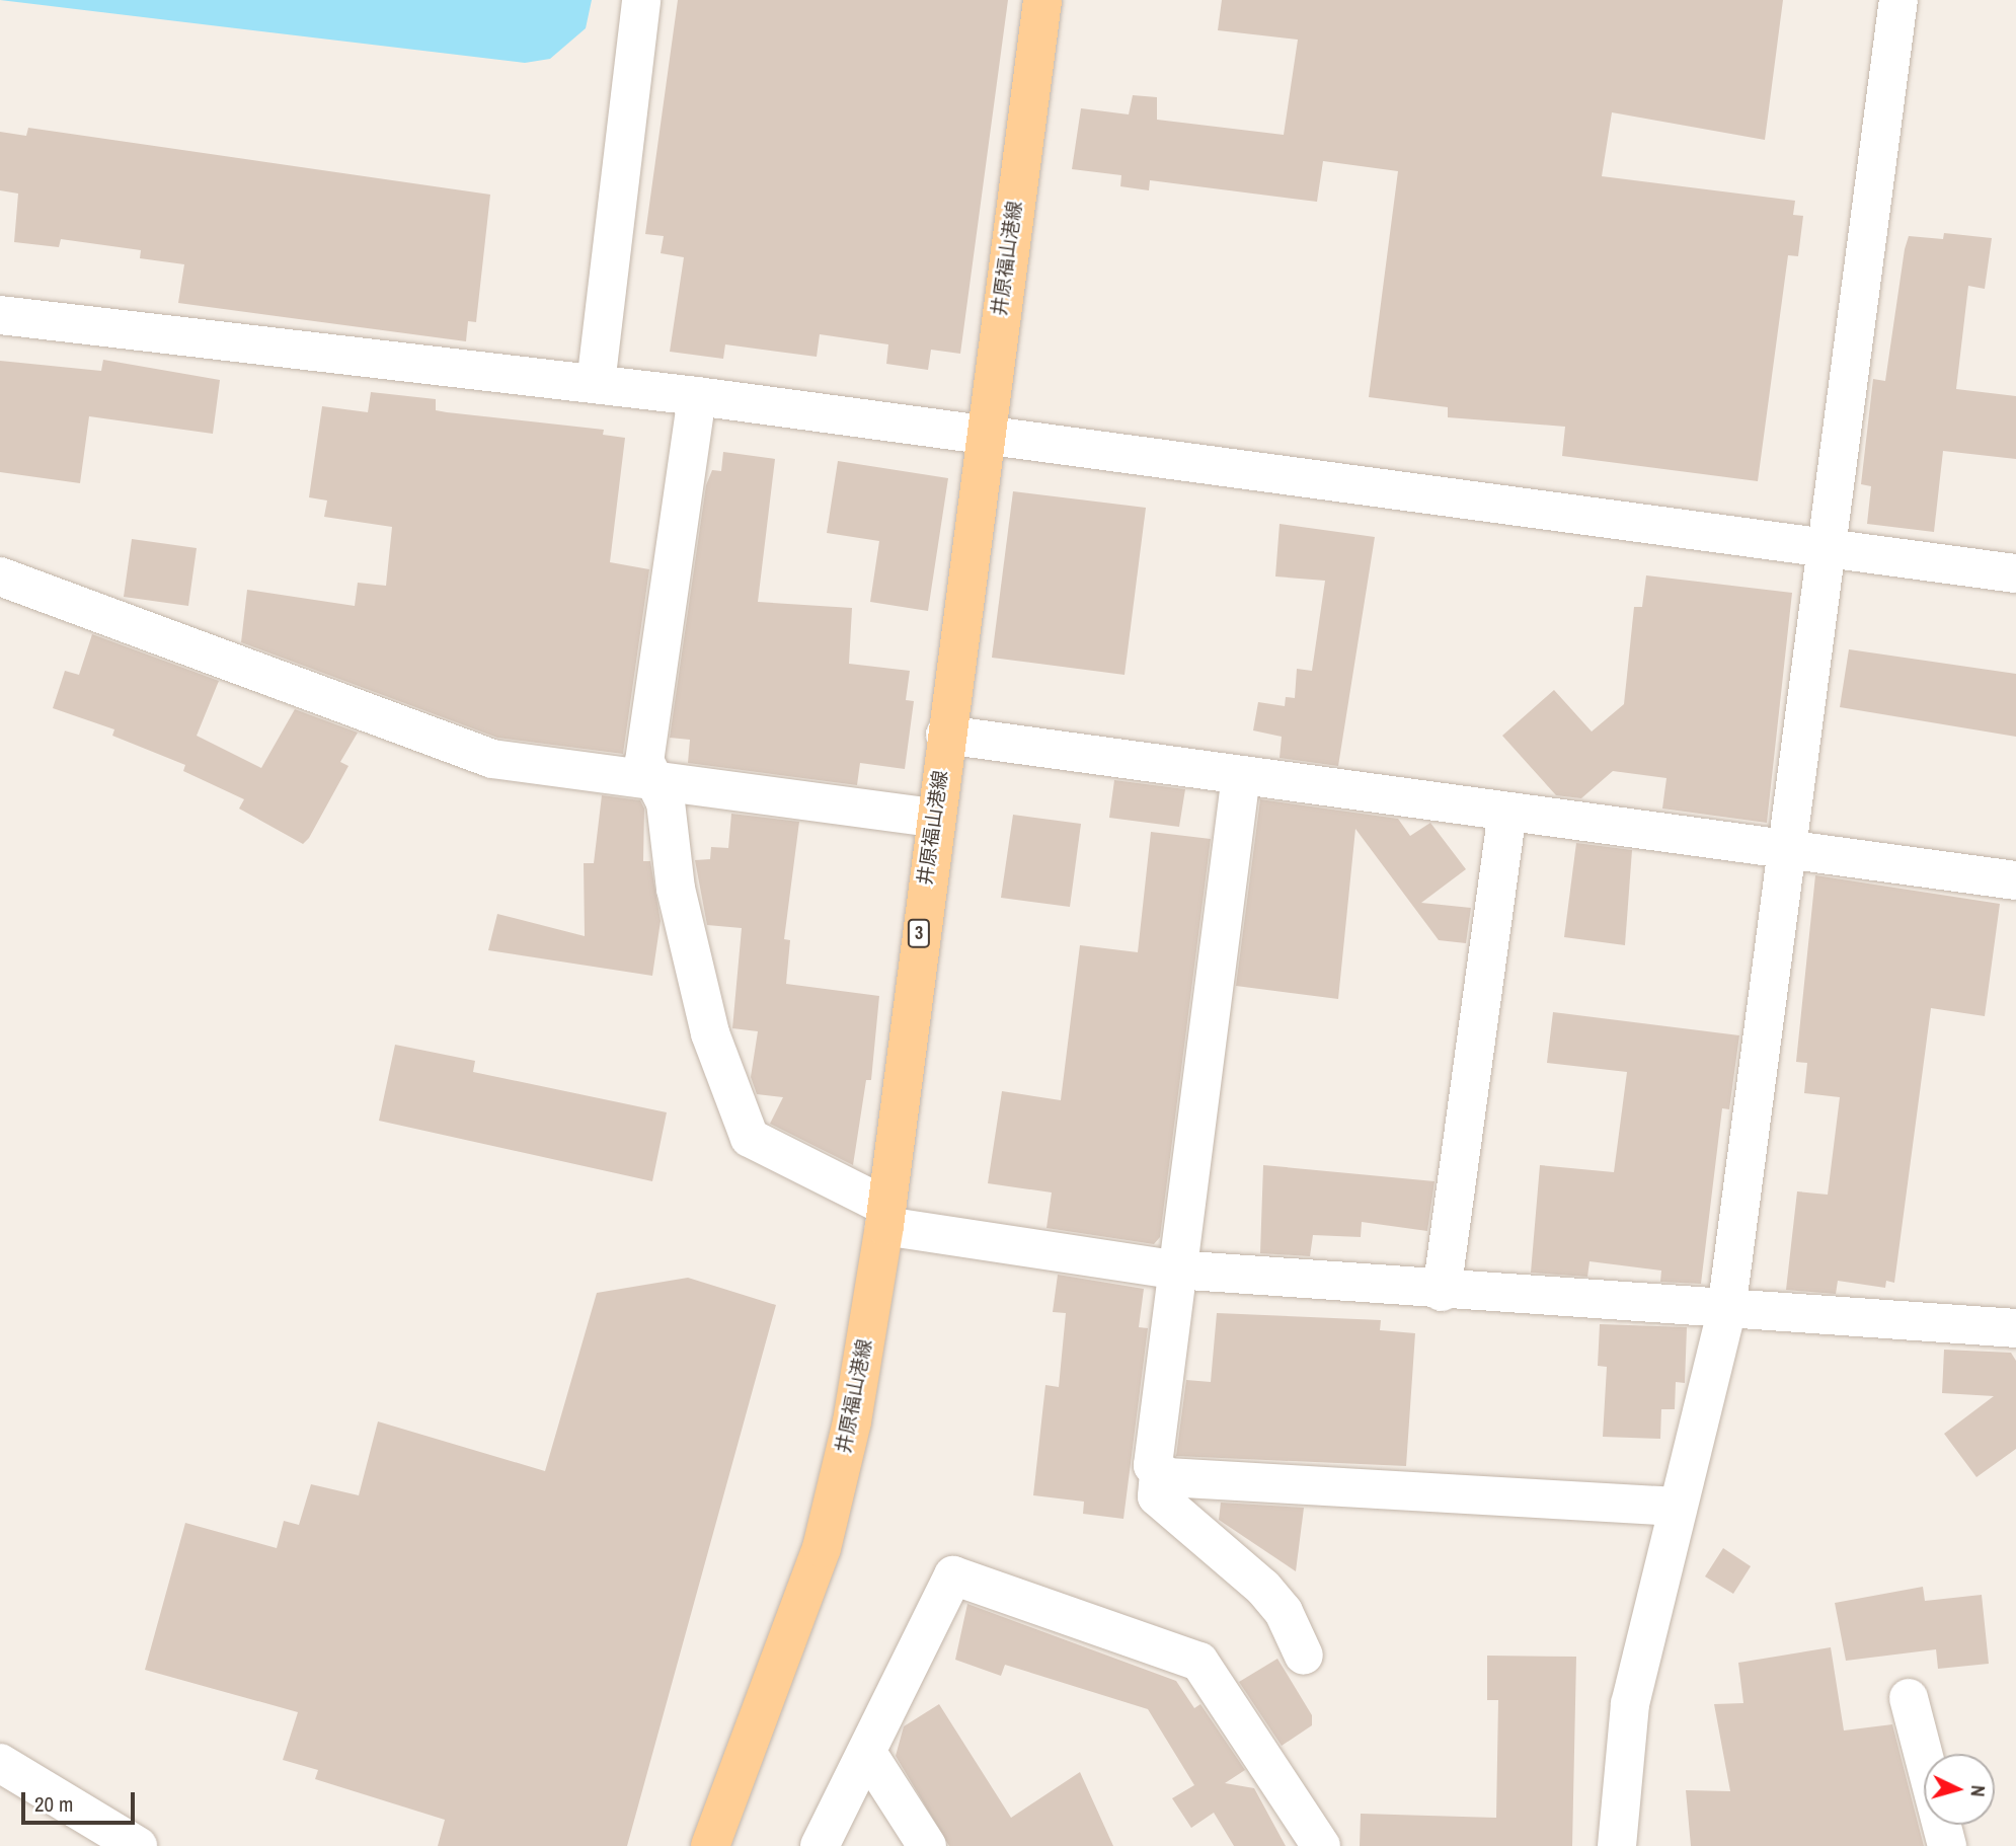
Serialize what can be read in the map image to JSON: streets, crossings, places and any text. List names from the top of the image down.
{
  "streets": {
    "main road": ["井原福山港線", "3"]
  },
  "scale_bar": "20 m",
  "north": "right"
}
